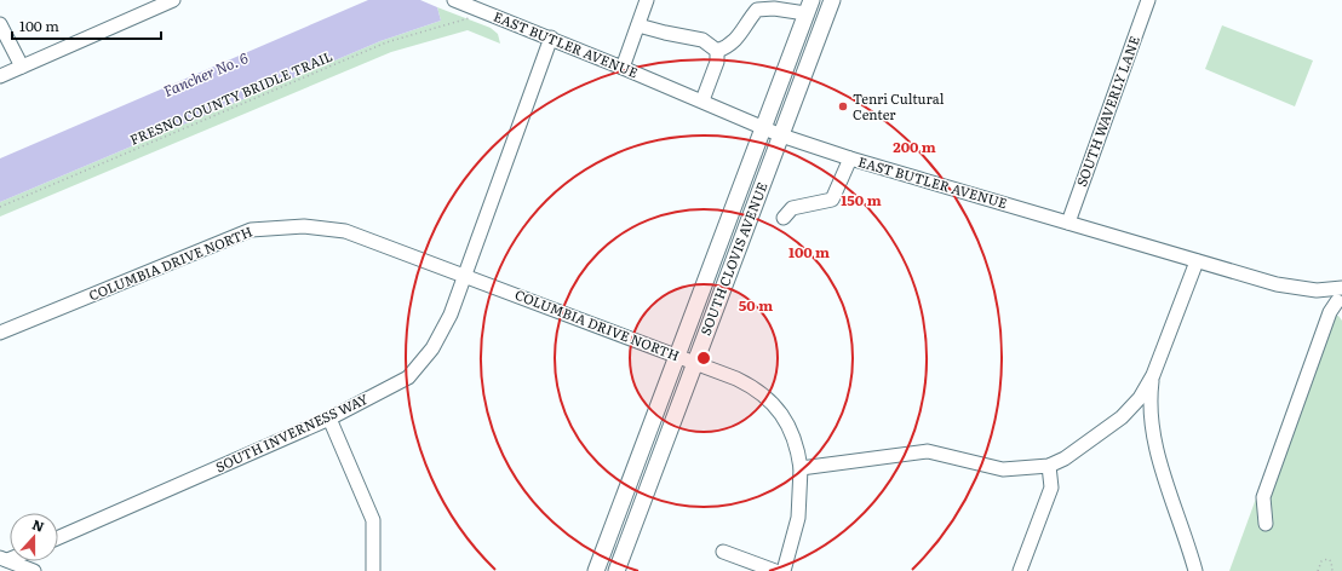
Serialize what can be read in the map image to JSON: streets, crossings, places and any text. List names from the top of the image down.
{
  "streets": {
    "main road": ["SOUTH CLOVIS AVENUE"],
    "street": [
      "EAST BUTLER AVENUE",
      "SOUTH WAVERLY LANE",
      "COLUMBIA DRIVE NORTH",
      "SOUTH INVERNESS WAY"
    ],
    "path": ["FRESNO COUNTY BRIDLE TRAIL"]
  },
  "crossings": [
    ["EAST BUTLER AVENUE", "SOUTH WAVERLY LANE"],
    ["EAST BUTLER AVENUE", "SOUTH CLOVIS AVENUE"],
    ["EAST BUTLER AVENUE", "SOUTH INVERNESS WAY"],
    ["SOUTH CLOVIS AVENUE", "COLUMBIA DRIVE NORTH"],
    ["COLUMBIA DRIVE NORTH", "SOUTH INVERNESS WAY"]
  ],
  "water": ["Fancher No. 6"],
  "places": ["Tenri Cultural Center"],
  "scale_bar": "100 m",
  "north": "top",
  "rings": [
    "200 m",
    "150 m",
    "100 m",
    "50 m"
  ]
}
